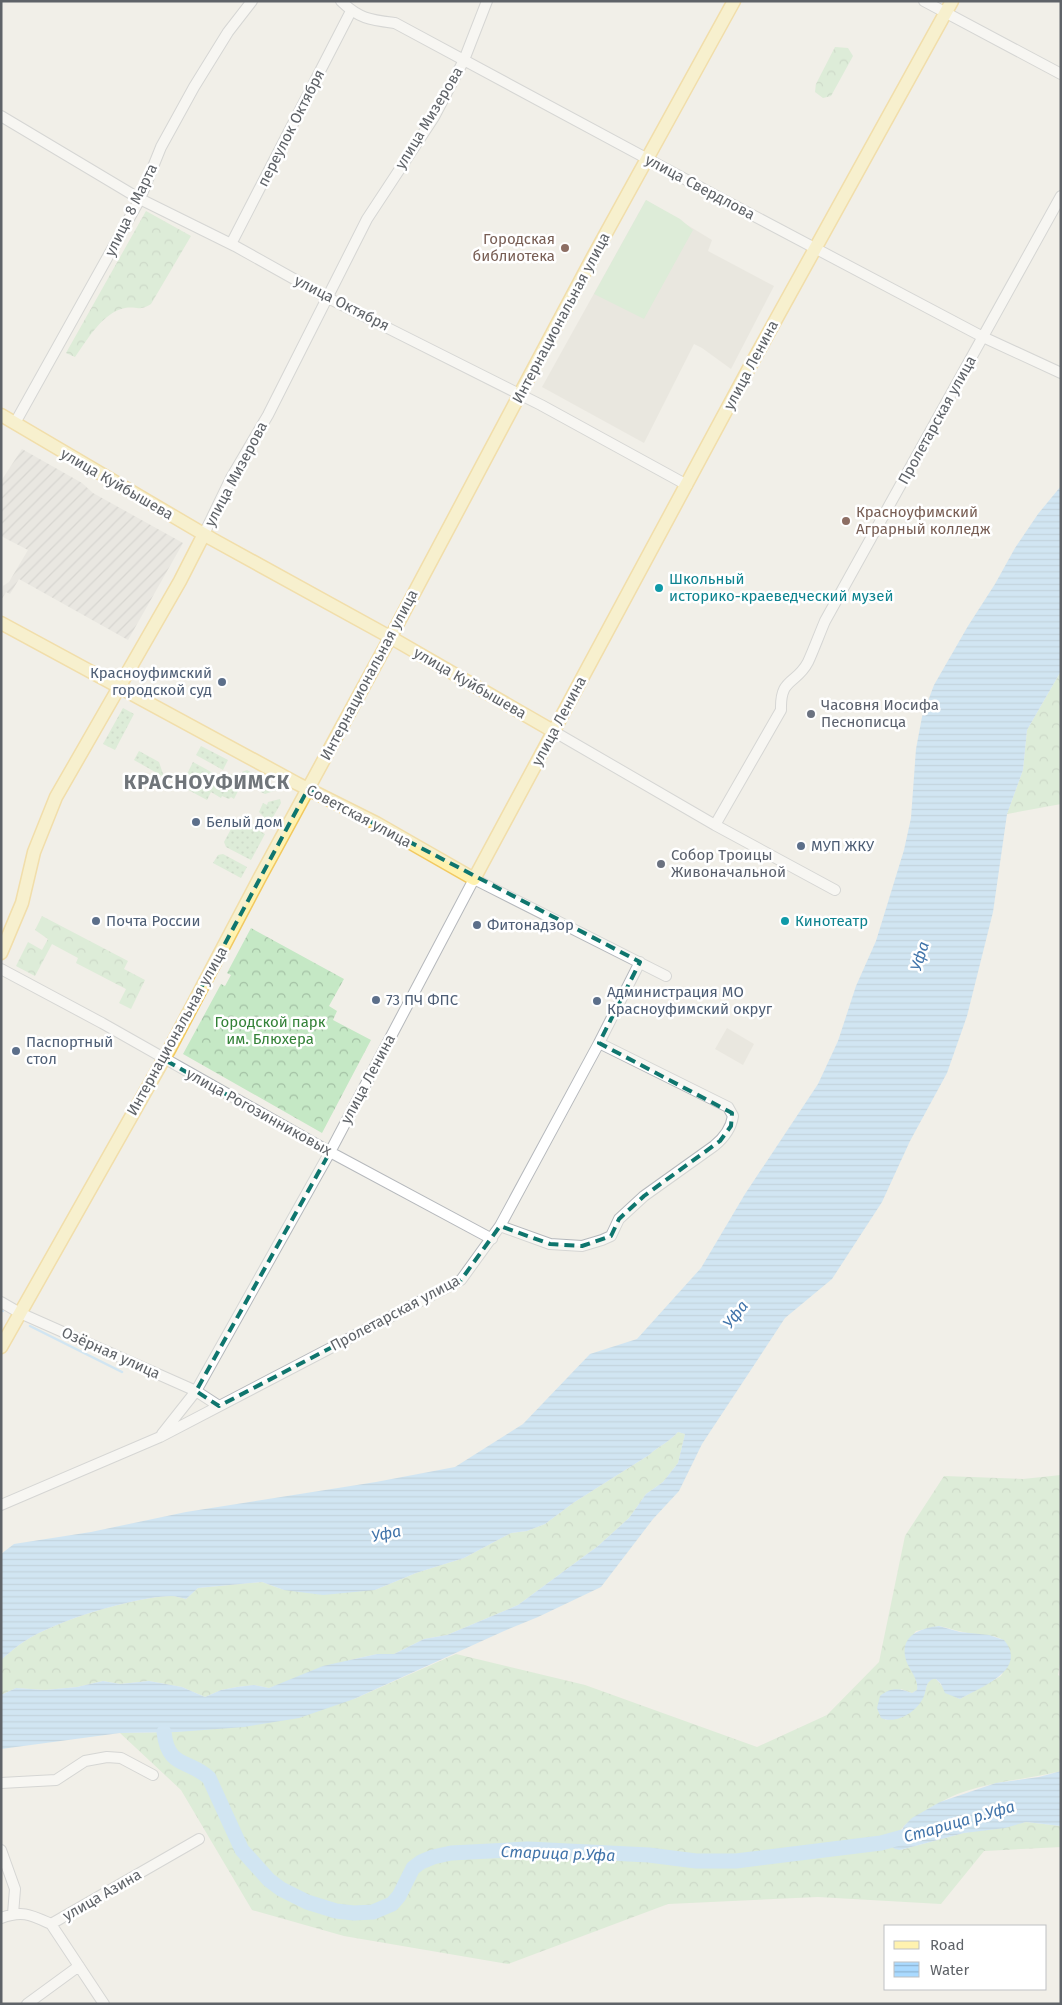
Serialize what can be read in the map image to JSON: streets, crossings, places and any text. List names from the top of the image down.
{
  "streets": {
    "main road": [
      "улица Мизерова",
      "Интернациональная улица",
      "улица Ленина",
      "улица Куйбышева",
      "Советская улица"
    ],
    "street": [
      "переулок Октября",
      "улица Свердлова",
      "улица 8 Марта",
      "улица Октября",
      "Пролетарская улица",
      "улица Рогозинниковых",
      "Озёрная улица",
      "улица Азина"
    ]
  },
  "crossings": [
    ["улица Мизерова", "улица Свердлова"],
    ["улица Мизерова", "улица Октября"],
    ["улица Мизерова", "улица Куйбышева"],
    ["улица Мизерова", "Советская улица"],
    ["переулок Октября", "улица Свердлова"],
    ["переулок Октября", "улица Октября"],
    ["улица Свердлова", "Интернациональная улица"],
    ["улица Свердлова", "улица Ленина"],
    ["улица Свердлова", "Пролетарская улица"],
    ["улица 8 Марта", "улица Октября"],
    ["улица 8 Марта", "улица Куйбышева"],
    ["улица Октября", "Интернациональная улица"],
    ["улица Октября", "улица Ленина"],
    ["Интернациональная улица", "улица Куйбышева"],
    ["Интернациональная улица", "Советская улица"],
    ["Интернациональная улица", "улица Рогозинниковых"],
    ["Интернациональная улица", "Озёрная улица"],
    ["улица Ленина", "Пролетарская улица"],
    ["улица Ленина", "улица Куйбышева"],
    ["улица Ленина", "Советская улица"],
    ["улица Ленина", "улица Рогозинниковых"],
    ["улица Ленина", "Озёрная улица"],
    ["Пролетарская улица", "улица Куйбышева"],
    ["Пролетарская улица", "Советская улица"],
    ["Пролетарская улица", "улица Рогозинниковых"],
    ["Пролетарская улица", "Озёрная улица"]
  ],
  "districts": ["КРАСНОУФИМСК"],
  "water": ["Уфа", "Старица р.Уфа"],
  "parks": ["Городской парк им. Блюхера"],
  "places": [
    "Городская библиотека",
    "Красноуфимский Аграрный колледж",
    "Школьный историко-краеведческий музей",
    "Красноуфимский городской суд",
    "Часовня Иосифа Песнописца",
    "Белый дом",
    "МУП ЖКУ",
    "Собор Троицы Живоначальной",
    "Почта России",
    "Кинотеатр",
    "Фитонадзор",
    "73 ПЧ ФПС",
    "Администрация МО Красноуфимский округ",
    "Паспортный стол"
  ],
  "legend": ["Road", "Water"]
}
